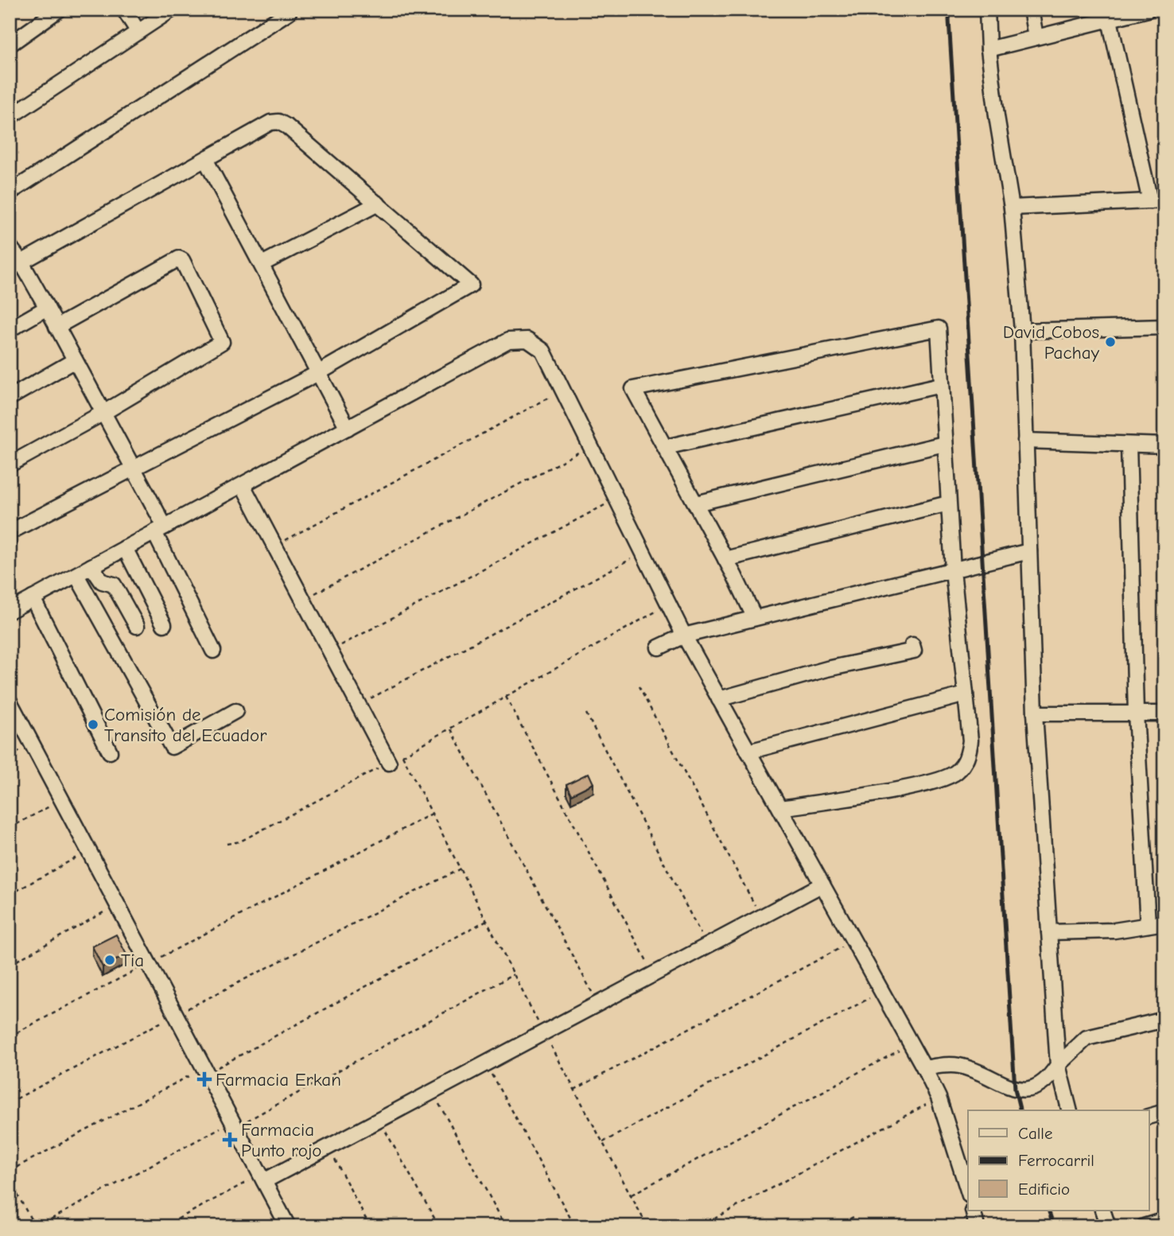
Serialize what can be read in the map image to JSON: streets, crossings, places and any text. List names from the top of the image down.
{
  "places": {
    "other": ["David Cobos Pachay", "Comisión de Transito del Ecuador", "Tia"],
    "health": ["Farmacia Erkan", "Farmacia Punto rojo"]
  },
  "legend": ["Calle", "Ferrocarril", "Edificio"]
}
